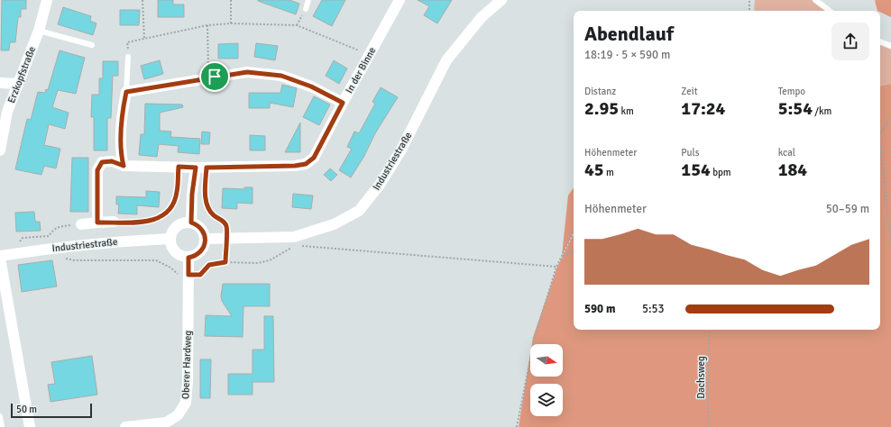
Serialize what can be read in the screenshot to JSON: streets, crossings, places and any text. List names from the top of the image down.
{
  "streets": {
    "street": [
      "In der Binne",
      "Erzkopfstraße",
      "Industriestraße",
      "Oberer Hardweg"
    ],
    "path": ["Dachsweg"]
  },
  "crossings": [
    ["Industriestraße", "Oberer Hardweg"]
  ],
  "scale_bar": "50 m",
  "north": "right",
  "page": {
    "heading": ["Abendlauf", "18:19 · 5 × 590 m"],
    "stats": [
      ["Distanz", "2.95 km"],
      ["Zeit", "17:24"],
      ["Tempo", "5:54 /km"],
      ["Höhenmeter", "45 m"],
      ["Puls", "154 bpm"],
      ["kcal", "184"]
    ],
    "chart": ["Höhenmeter", "50–59 m"],
    "list": [
      {
        "name": "590 m",
        "note": "5:53"
      }
    ],
    "scale": "50 m"
  }
}
